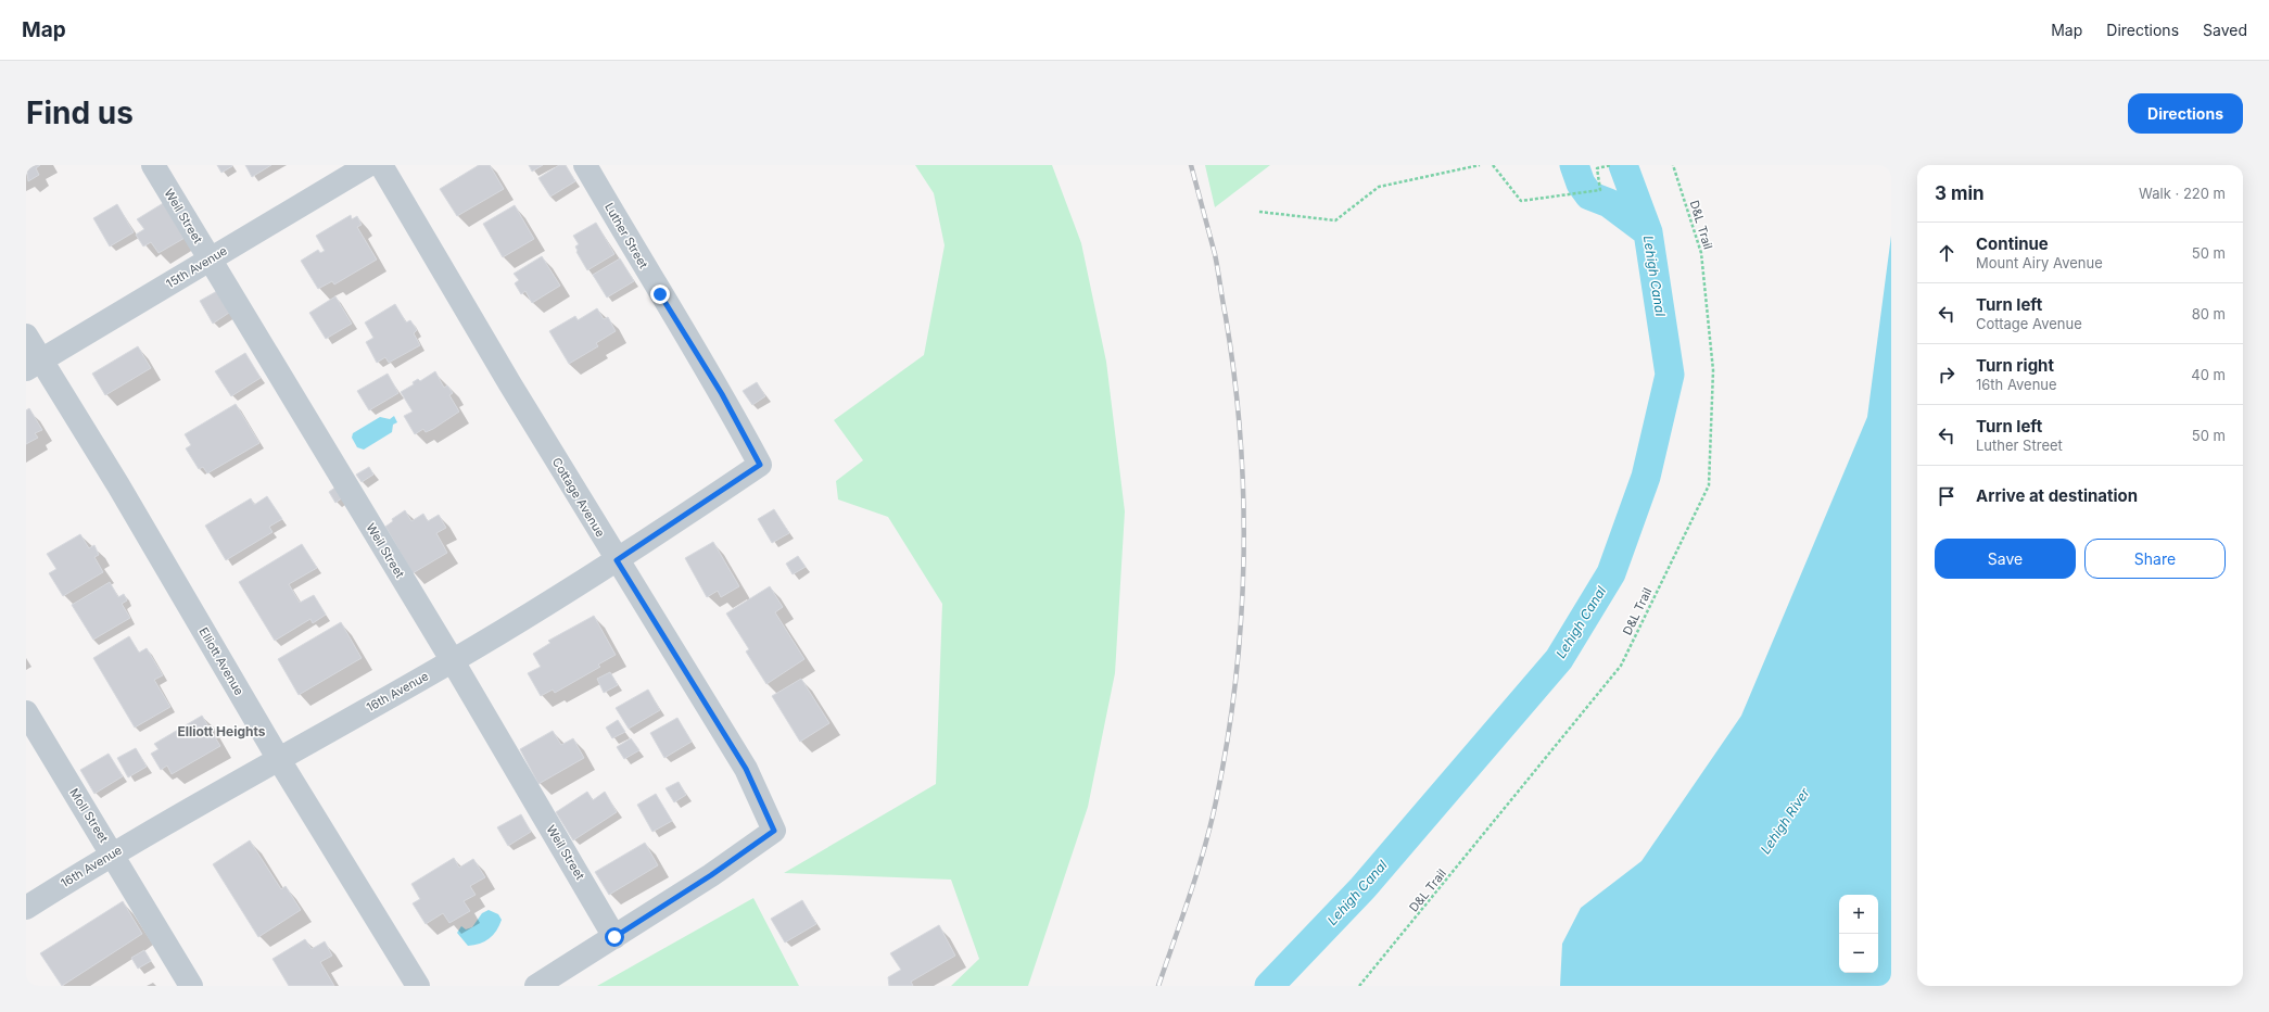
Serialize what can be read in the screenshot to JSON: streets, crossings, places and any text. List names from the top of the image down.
{
  "streets": {
    "street": [
      "Weil Street",
      "Luther Street",
      "15th Avenue",
      "Cottage Avenue",
      "Elliott Avenue",
      "16th Avenue",
      "Moll Street"
    ],
    "path": ["D&L Trail"]
  },
  "crossings": [
    ["Weil Street", "15th Avenue"],
    ["Weil Street", "Cottage Avenue"],
    ["Weil Street", "16th Avenue"],
    ["Luther Street", "16th Avenue"],
    ["15th Avenue", "Elliott Avenue"],
    ["Cottage Avenue", "16th Avenue"],
    ["Elliott Avenue", "16th Avenue"],
    ["16th Avenue", "Moll Street"]
  ],
  "districts": ["Elliott Heights"],
  "water": ["Lehigh Canal", "Lehigh River"],
  "page": {
    "header": "Map",
    "nav": ["Map", "Directions", "Saved"],
    "buttons": [
      "Directions",
      ["Save", "Share"]
    ],
    "title": "Find us",
    "heading": ["3 min", "Walk · 220 m"],
    "list": [
      ["Continue", "Mount Airy Avenue", "50 m"],
      ["Turn left", "Cottage Avenue", "80 m"],
      ["Turn right", "16th Avenue", "40 m"],
      ["Turn left", "Luther Street", "50 m"],
      "Arrive at destination"
    ],
    "map_buttons": ["+", "−"]
  }
}
